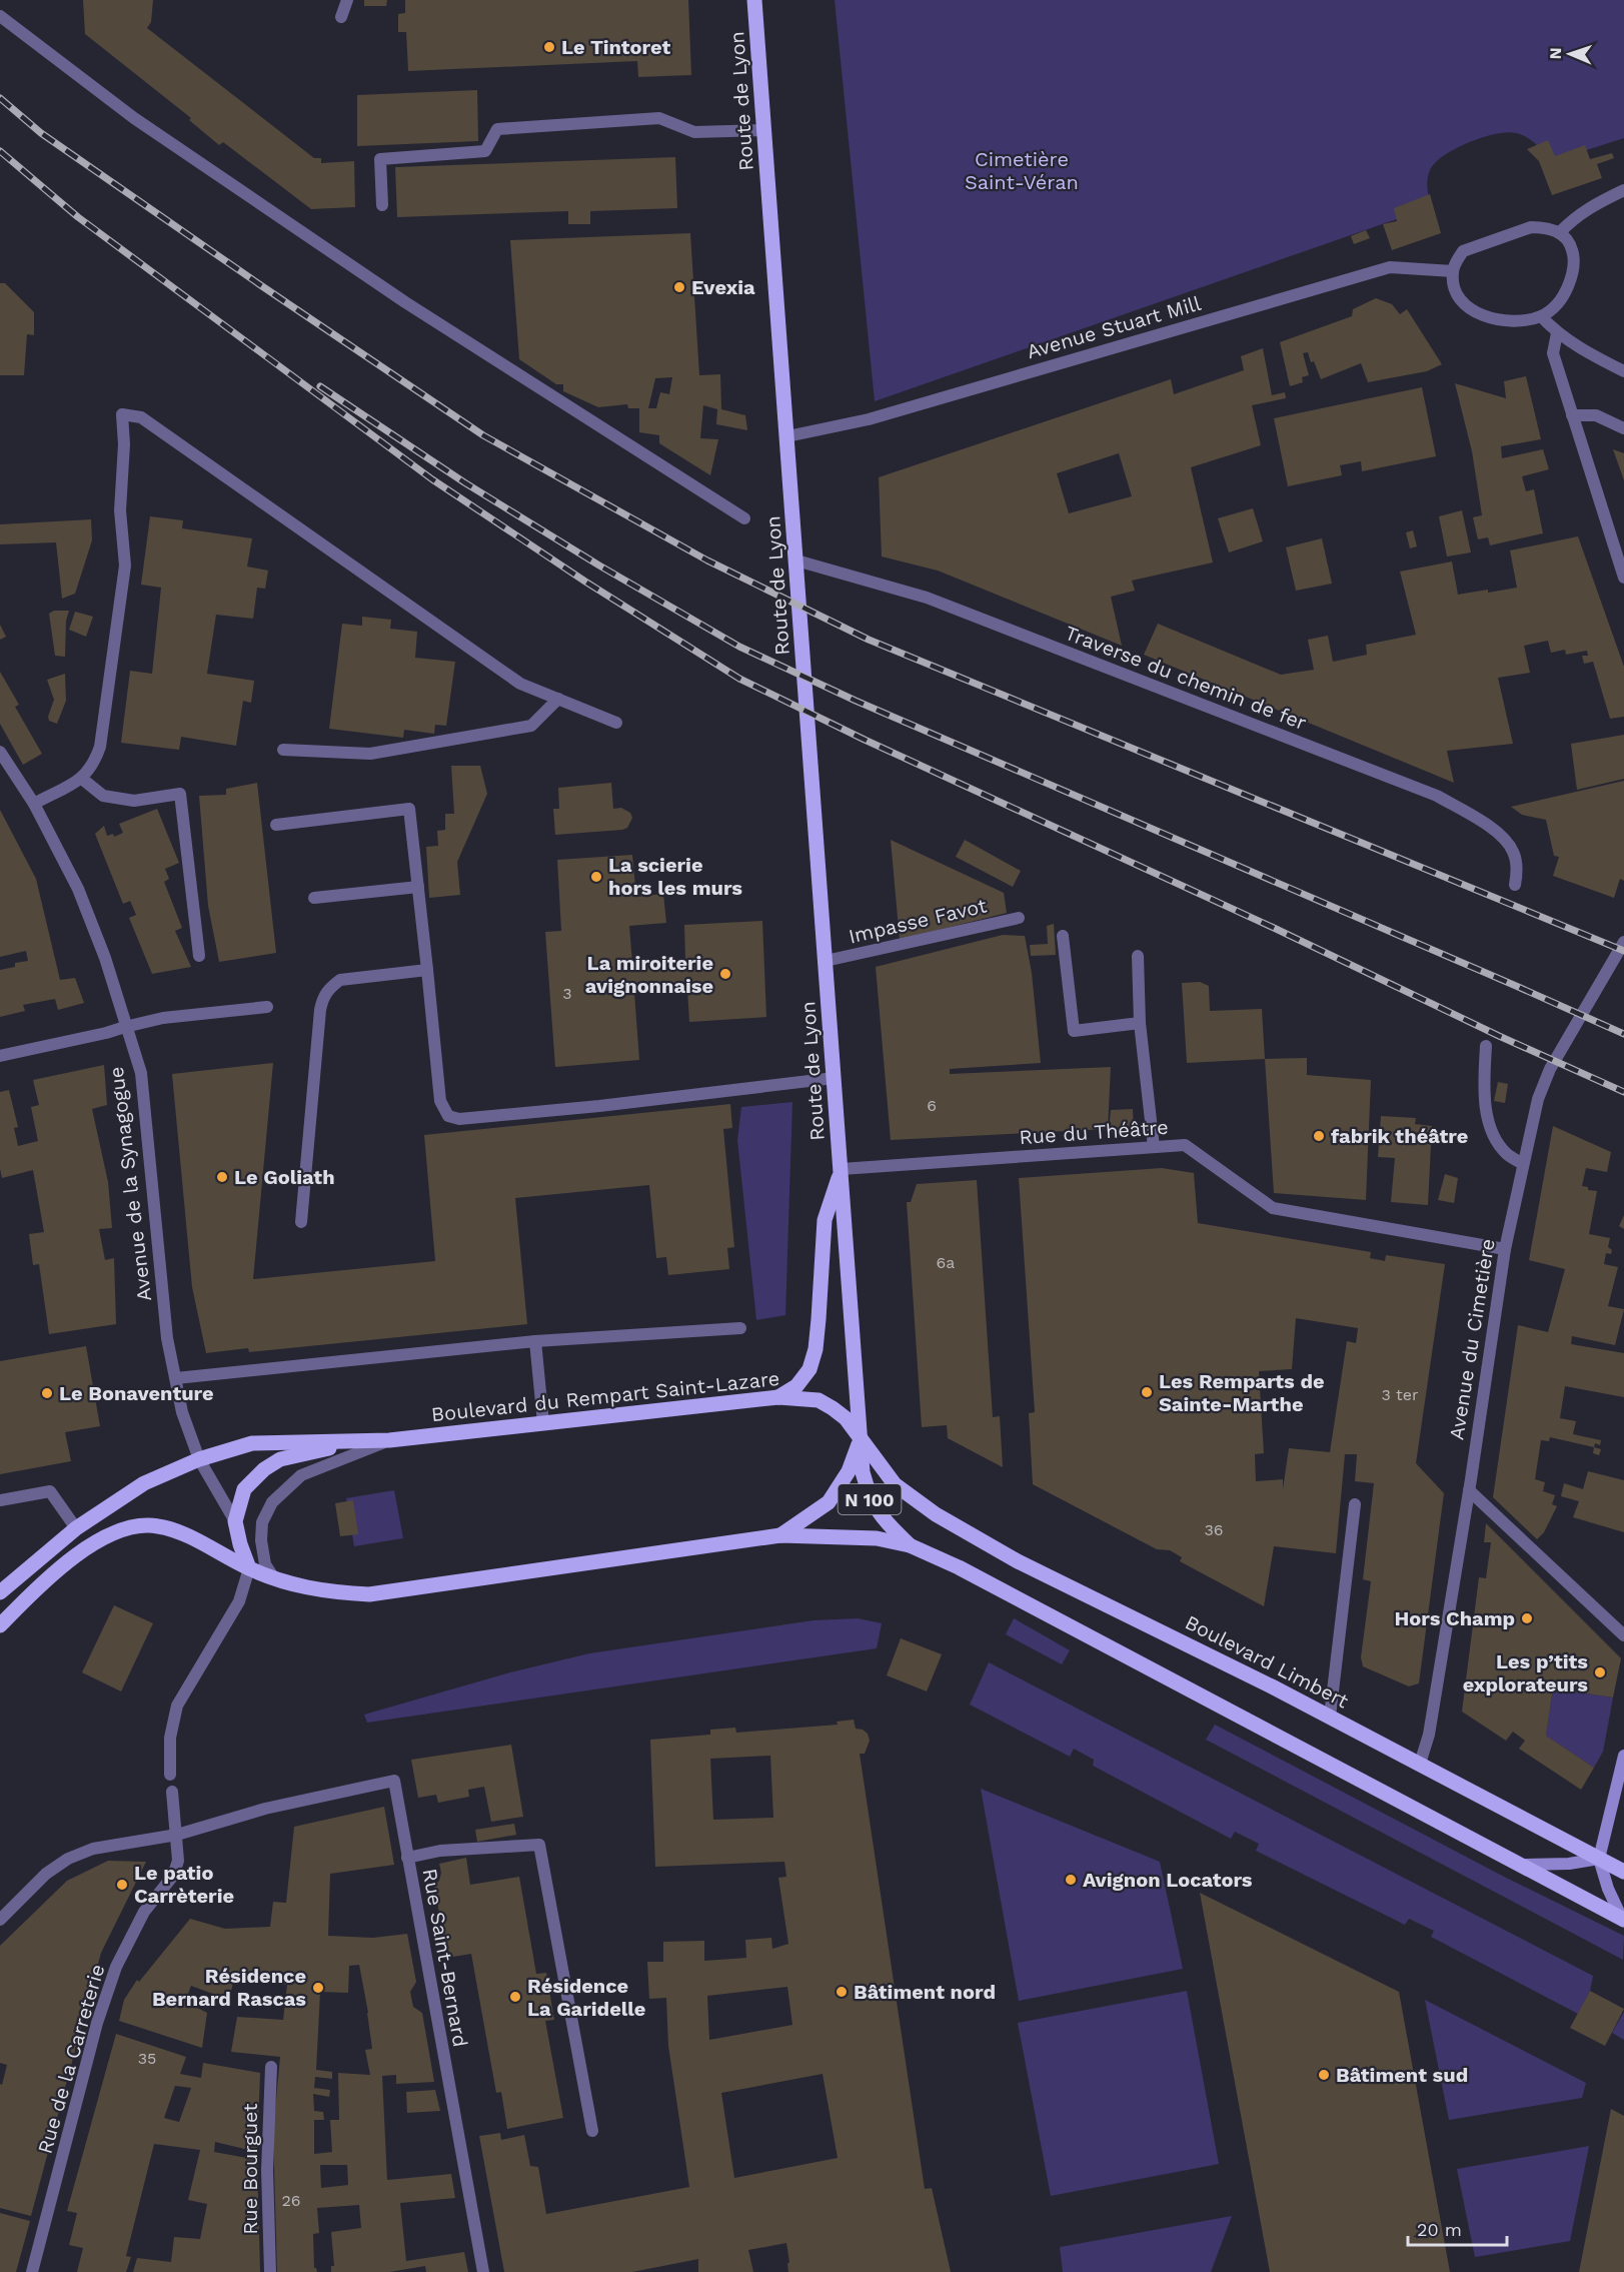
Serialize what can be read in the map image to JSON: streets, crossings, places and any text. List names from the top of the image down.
{
  "streets": {
    "main road": [
      "Route de Lyon",
      "Boulevard du Rempart Saint-Lazare",
      "N 100",
      "Boulevard Limbert"
    ],
    "street": [
      "Avenue Stuart Mill",
      "Traverse du chemin de fer",
      "Impasse Favot",
      "Rue du Théâtre",
      "Avenue de la Synagogue",
      "Avenue du Cimetière",
      "Rue Saint-Bernard",
      "Rue de la Carreterie",
      "Rue Bourguet"
    ]
  },
  "crossings": [
    ["Route de Lyon", "Avenue Stuart Mill"],
    ["Route de Lyon", "Traverse du chemin de fer"],
    ["Route de Lyon", "Impasse Favot"],
    ["Route de Lyon", "Rue du Théâtre"],
    ["Route de Lyon", "Boulevard du Rempart Saint-Lazare"],
    ["Route de Lyon", "Boulevard Limbert"],
    ["Rue du Théâtre", "Avenue du Cimetière"],
    ["Avenue de la Synagogue", "Boulevard du Rempart Saint-Lazare"],
    ["Avenue du Cimetière", "Boulevard Limbert"],
    ["Boulevard du Rempart Saint-Lazare", "Boulevard Limbert"],
    ["Rue Saint-Bernard", "Rue de la Carreterie"]
  ],
  "parks": ["Cimetière Saint-Véran"],
  "places": [
    "Le Tintoret",
    "Evexia",
    "La scierie hors les murs",
    "La miroiterie avignonnaise",
    "fabrik théâtre",
    "Le Goliath",
    "Les Remparts de Sainte-Marthe",
    "Le Bonaventure",
    "Hors Champ",
    "Les p’tits explorateurs",
    "Avignon Locators",
    "Le patio Carrèterie",
    "Résidence Bernard Rascas",
    "Bâtiment nord",
    "Résidence La Garidelle",
    "Bâtiment sud"
  ],
  "house_numbers": [
    "3",
    "6",
    "6a",
    "3 ter",
    "36",
    "35",
    "26"
  ],
  "scale_bar": "20 m",
  "north": "left"
}
